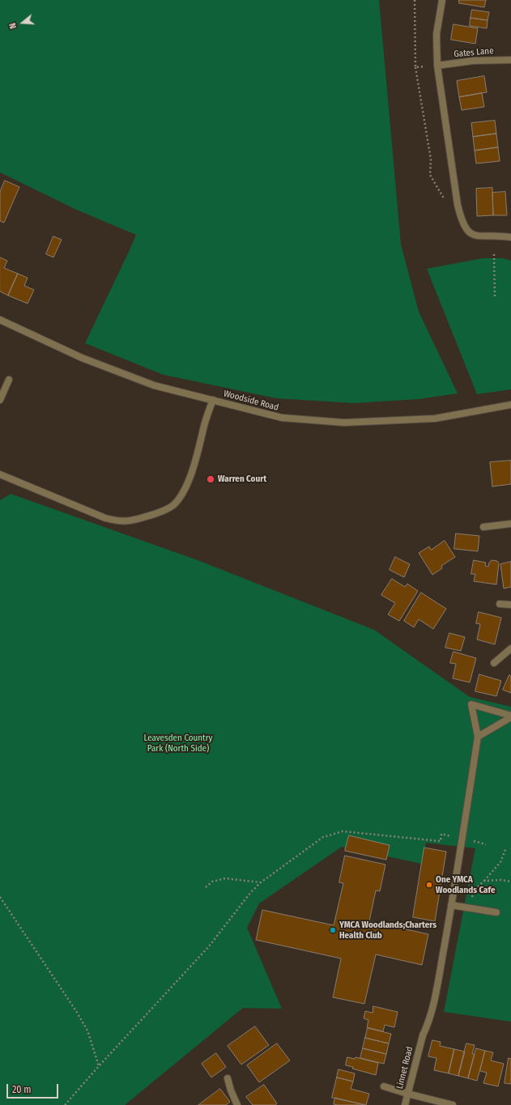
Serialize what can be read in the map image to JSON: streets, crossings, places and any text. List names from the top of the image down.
{
  "streets": {
    "street": ["Gates Lane", "Woodside Road", "Linnet Road"]
  },
  "parks": ["Leavesden Country Park (North Side)"],
  "places": ["Warren Court", "One YMCA Woodlands Cafe", "YMCA Woodlands;Charters Health Club"],
  "scale_bar": "20 m",
  "north": "left"
}
